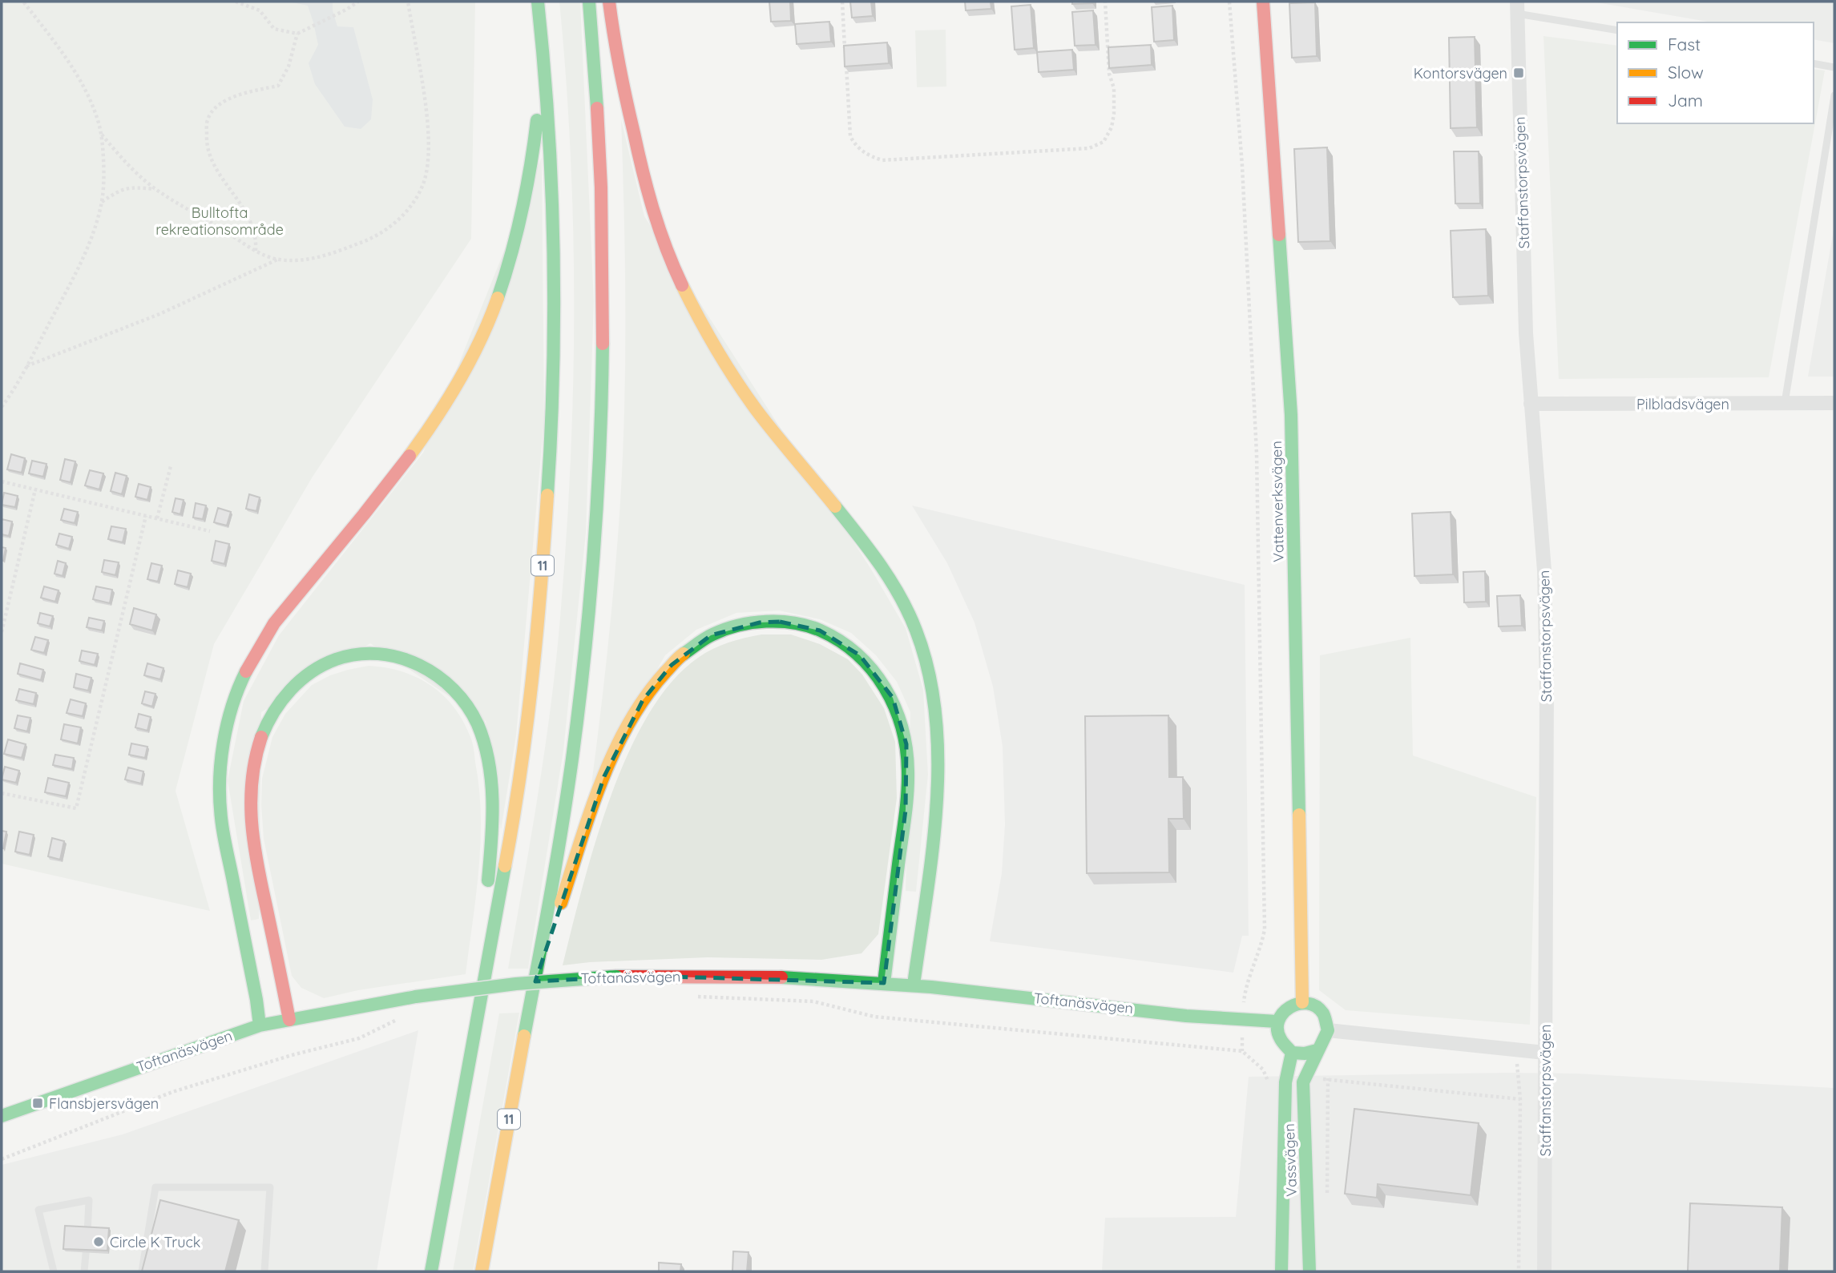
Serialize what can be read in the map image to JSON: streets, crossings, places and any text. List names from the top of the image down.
{
  "streets": {
    "main road": [
      "Vattenverksvägen",
      "11",
      "Toftanäsvägen",
      "Vassvägen"
    ],
    "street": ["Staffanstorpsvägen", "Pilbladsvägen"]
  },
  "crossings": [
    ["Staffanstorpsvägen", "Pilbladsvägen"],
    ["Vattenverksvägen", "Toftanäsvägen"],
    ["Vattenverksvägen", "Vassvägen"],
    ["Toftanäsvägen", "Vassvägen"]
  ],
  "parks": ["Bulltofta rekreationsområde"],
  "places": {
    "transit": ["Kontorsvägen", "Flansbjersvägen"],
    "other": ["Circle K Truck"]
  },
  "legend": ["Fast", "Slow", "Jam"]
}
